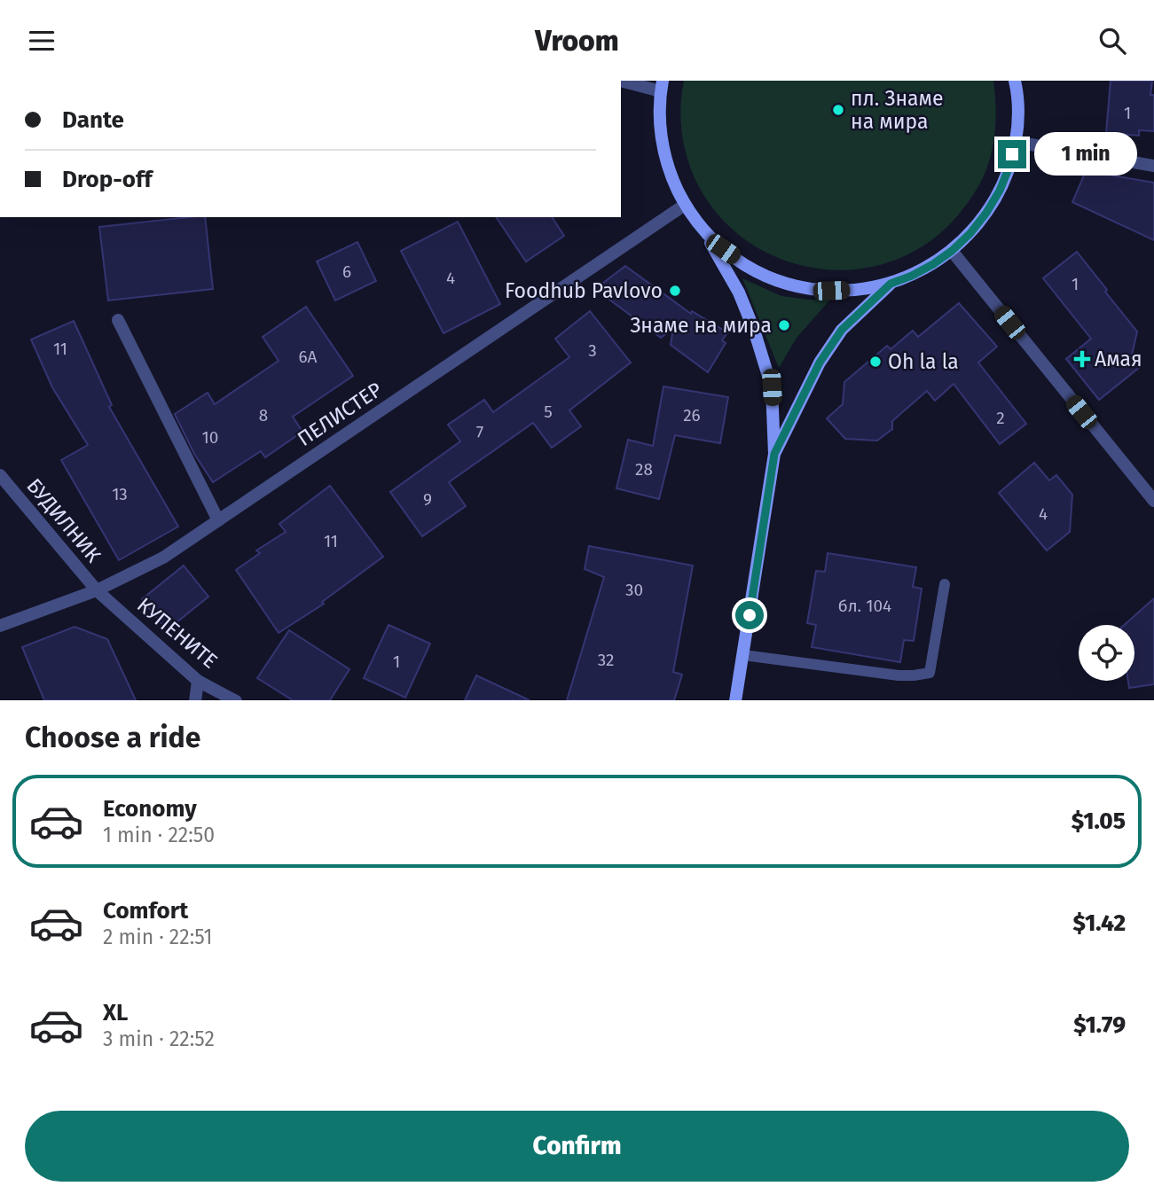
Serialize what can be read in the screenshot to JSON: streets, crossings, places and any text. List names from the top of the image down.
{
  "streets": {
    "street": ["ПЕЛИСТЕР", "БУДИЛНИК", "КУПЕНИТЕ"]
  },
  "crossings": [
    ["ПЕЛИСТЕР", "БУДИЛНИК"],
    ["ПЕЛИСТЕР", "КУПЕНИТЕ"],
    ["БУДИЛНИК", "КУПЕНИТЕ"]
  ],
  "places": {
    "other": [
      "пл. Знаме на мира",
      "Foodhub Pavlovo",
      "Знаме на мира",
      "Oh la la"
    ],
    "health": ["Амая"]
  },
  "house_numbers": [
    "1",
    "6",
    "4",
    "1",
    "11",
    "3",
    "6А",
    "5",
    "8",
    "26",
    "2",
    "7",
    "10",
    "28",
    "13",
    "9",
    "4",
    "11",
    "30",
    "бл. 104",
    "32",
    "1"
  ],
  "page": {
    "header": "Vroom",
    "banner": ["Dante", "Drop-off"],
    "bubble": "1 min",
    "heading": "Choose a ride",
    "list": [
      {
        "name": "Economy",
        "note": "1 min · 22:50",
        "value": "$1.05"
      },
      {
        "name": "Comfort",
        "note": "2 min · 22:51",
        "value": "$1.42"
      },
      {
        "name": "XL",
        "note": "3 min · 22:52",
        "value": "$1.79"
      }
    ],
    "buttons": "Confirm"
  }
}
